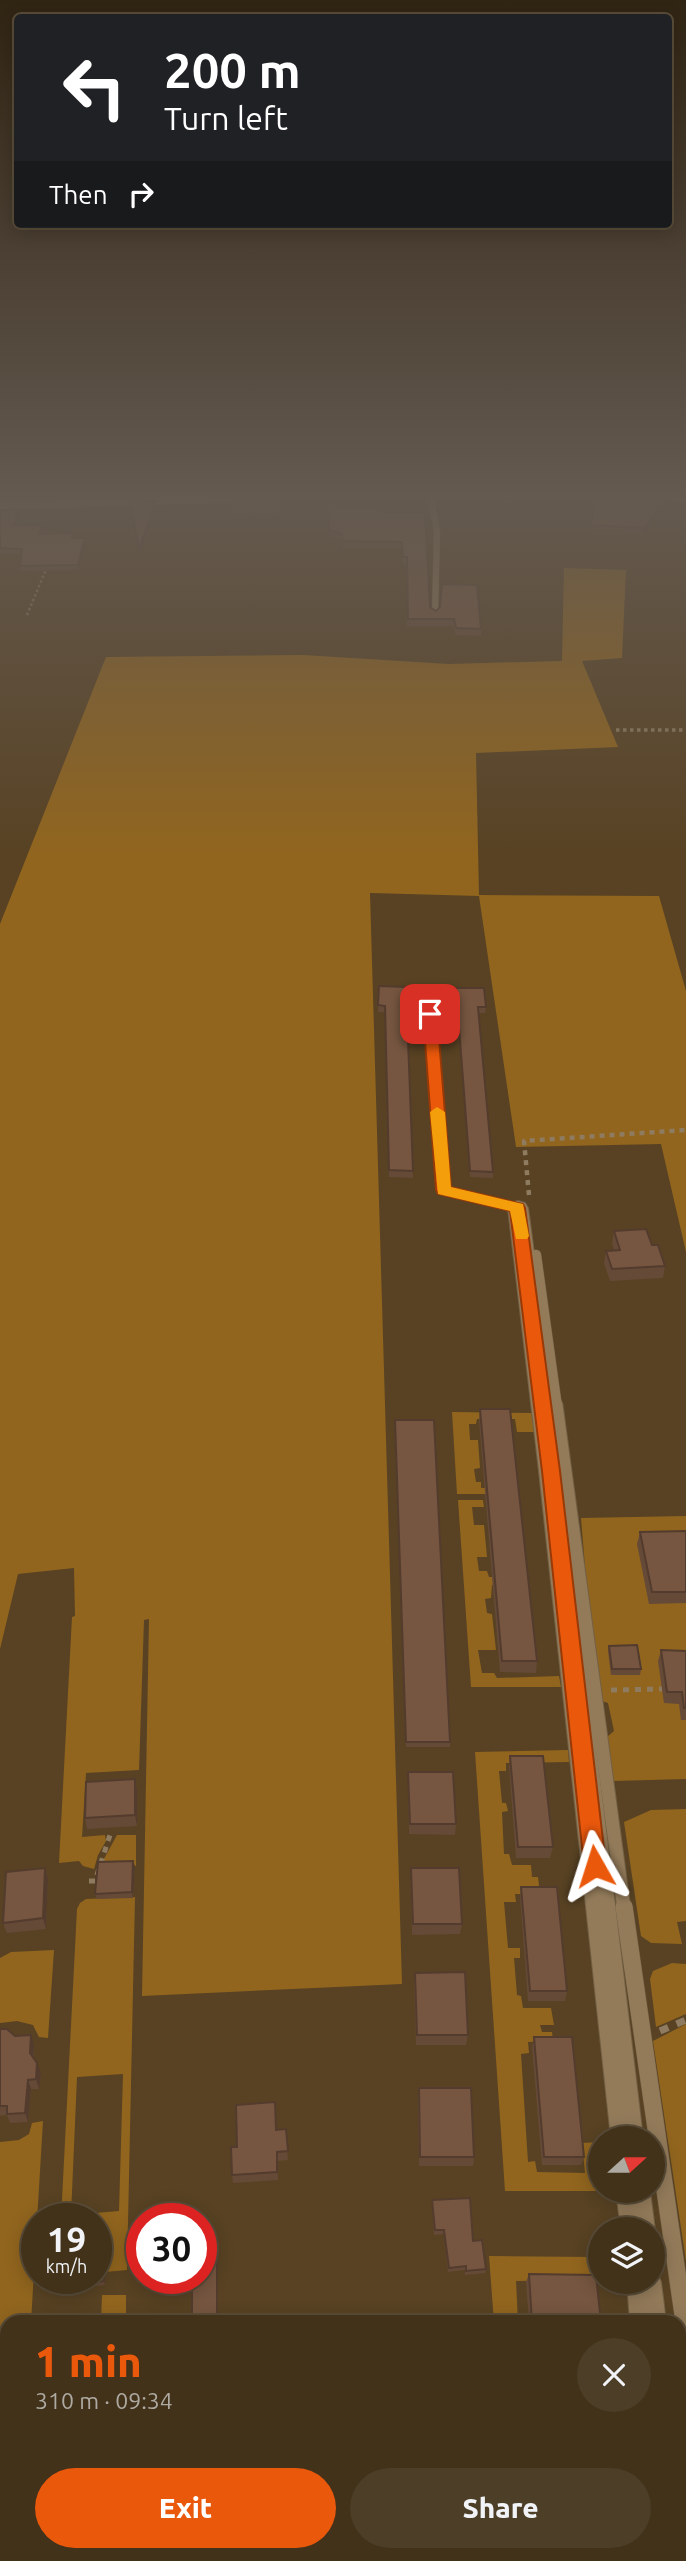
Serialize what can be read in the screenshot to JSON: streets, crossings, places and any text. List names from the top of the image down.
{
  "north": "right",
  "page": {
    "turn": ["200 m", "Turn left"],
    "then": "Then",
    "speed": "19 km/h",
    "limit": "30",
    "heading": ["1 min", "310 m · 09:34"],
    "buttons": ["Exit", "Share"]
  }
}
